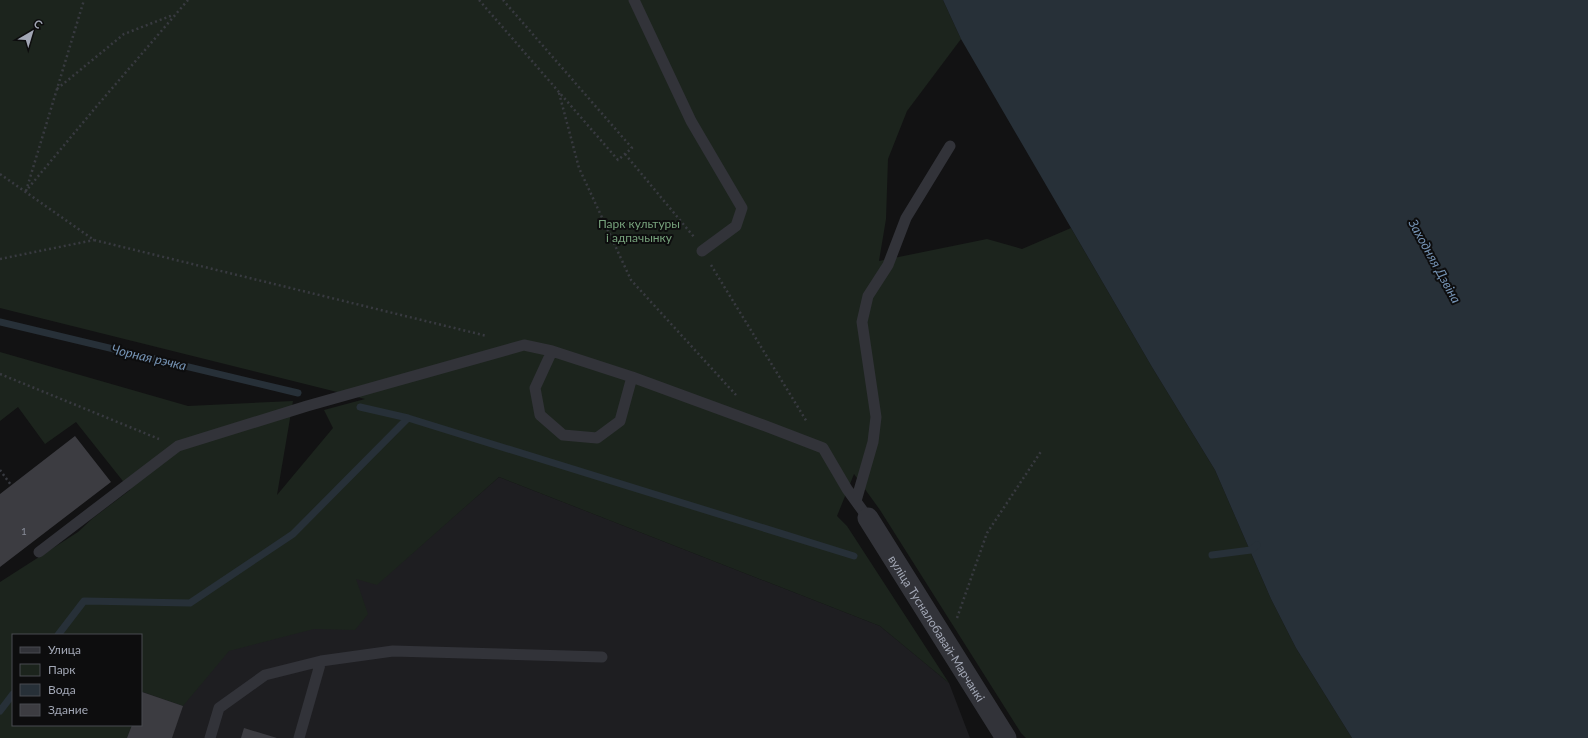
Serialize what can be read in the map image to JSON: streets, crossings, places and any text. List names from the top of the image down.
{
  "streets": {
    "street": ["вуліца Тусналобавай-Марчанкі"]
  },
  "water": ["Заходняя Дзвіна", "Чорная рэчка"],
  "parks": ["Парк культуры і адпачынку"],
  "house_numbers": ["1"],
  "legend": [
    "Улица",
    "Парк",
    "Вода",
    "Здание"
  ],
  "north": "top right"
}
